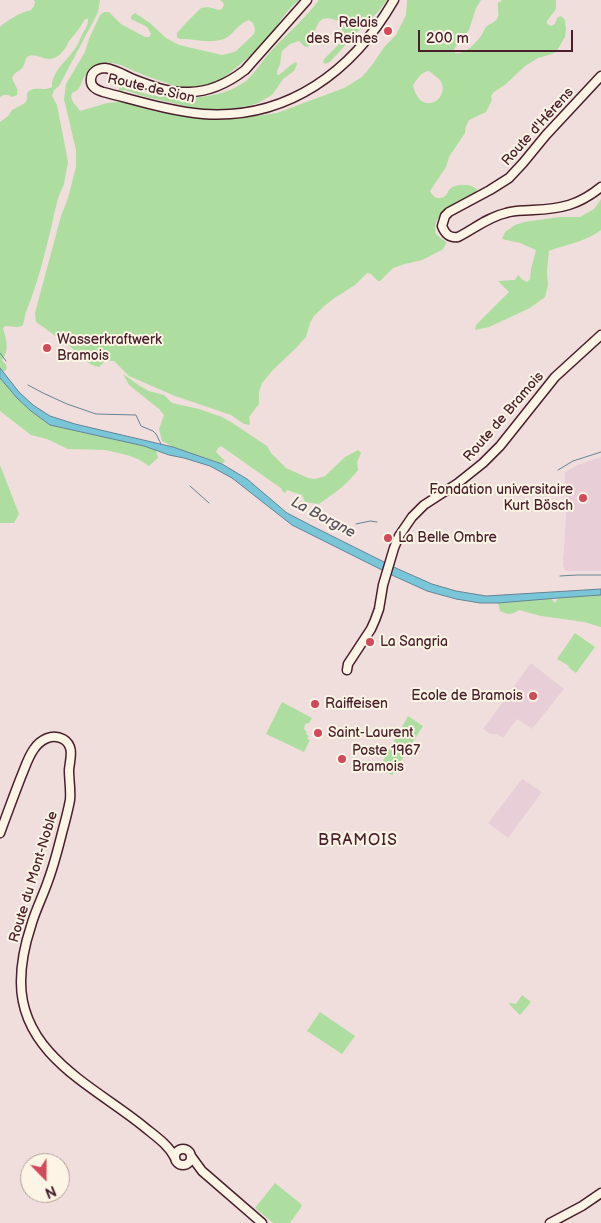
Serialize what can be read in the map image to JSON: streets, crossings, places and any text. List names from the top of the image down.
{
  "streets": {
    "street": [
      "Route de Sion",
      "Route d'Hérens",
      "Route de Bramois",
      "Route du Mont-Noble"
    ]
  },
  "districts": ["BRAMOIS"],
  "water": ["La Borgne"],
  "places": [
    "Relais des Reines",
    "Wasserkraftwerk Bramois",
    "Fondation universitaire Kurt Bösch",
    "La Belle Ombre",
    "La Sangria",
    "Ecole de Bramois",
    "Raiffeisen",
    "Saint-Laurent",
    "Poste 1967 Bramois"
  ],
  "scale_bar": "200 m",
  "north": "bottom"
}
